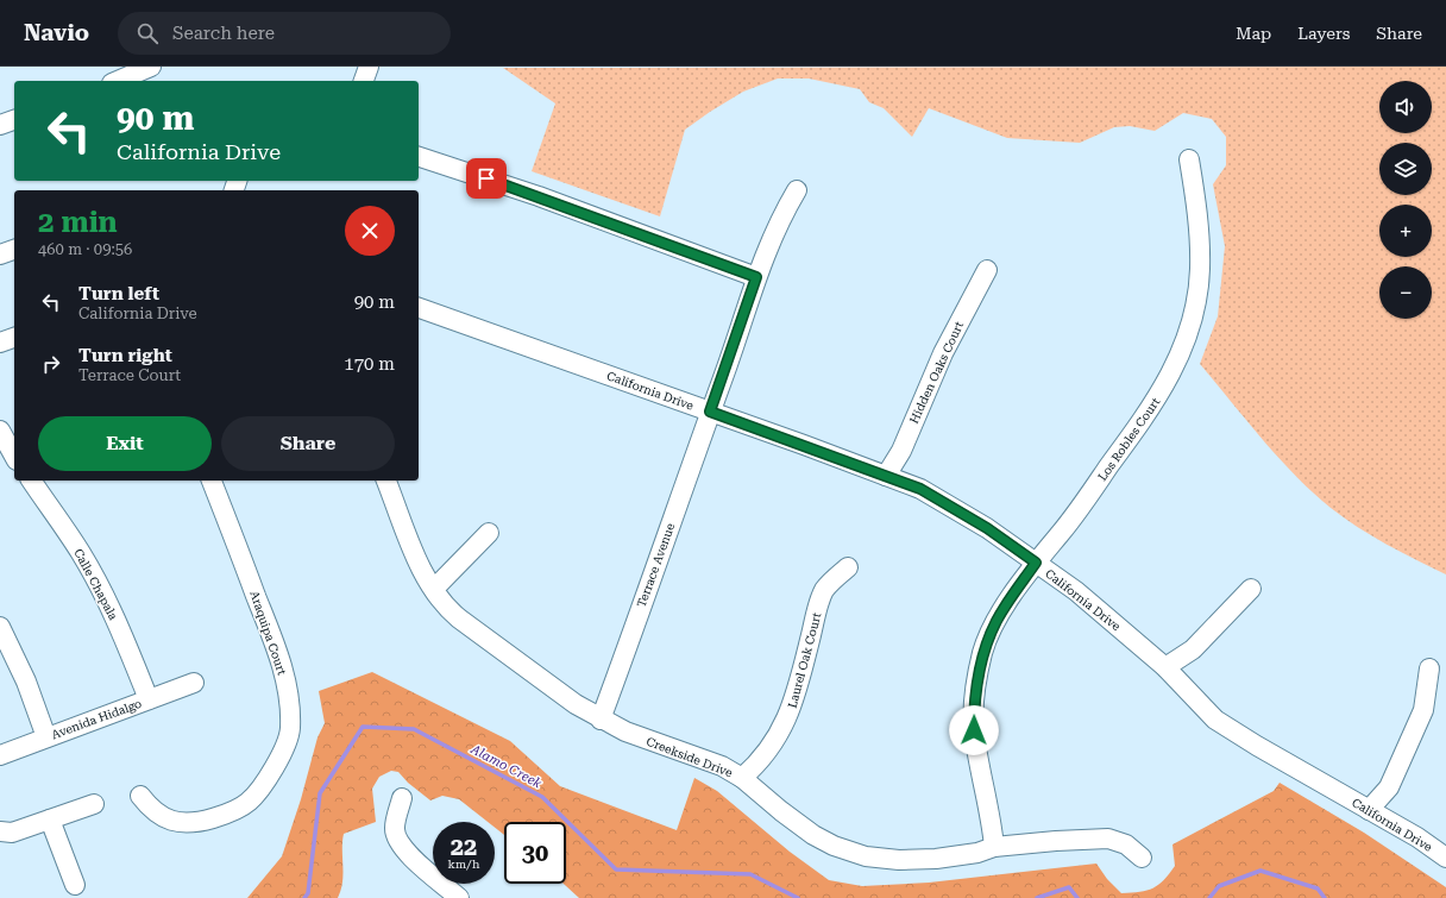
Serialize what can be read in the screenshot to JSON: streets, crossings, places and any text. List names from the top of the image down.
{
  "streets": {
    "street": [
      "Hidden Oaks Court",
      "California Drive",
      "Los Robles Court",
      "Terrace Avenue",
      "Calle Chapala",
      "Araquipa Court",
      "Laurel Oak Court",
      "Avenida Hidalgo",
      "Creekside Drive"
    ]
  },
  "crossings": [
    ["Hidden Oaks Court", "California Drive"],
    ["California Drive", "Los Robles Court"],
    ["California Drive", "Terrace Avenue"],
    ["Los Robles Court", "Creekside Drive"],
    ["Terrace Avenue", "Creekside Drive"],
    ["Calle Chapala", "Avenida Hidalgo"],
    ["Laurel Oak Court", "Creekside Drive"]
  ],
  "water": ["Alamo Creek"],
  "page": {
    "header": "Navio",
    "search": "Search here",
    "nav": ["Map", "Layers", "Share"],
    "map_buttons": ["+", "−"],
    "turn": ["90 m", "California Drive"],
    "heading": ["2 min", "460 m · 09:56"],
    "list": [
      {
        "name": "Turn left",
        "note": "California Drive",
        "value": "90 m"
      },
      {
        "name": "Turn right",
        "note": "Terrace Court",
        "value": "170 m"
      }
    ],
    "buttons": ["Exit", "Share"],
    "speed": "22 km/h",
    "limit": "30"
  }
}
